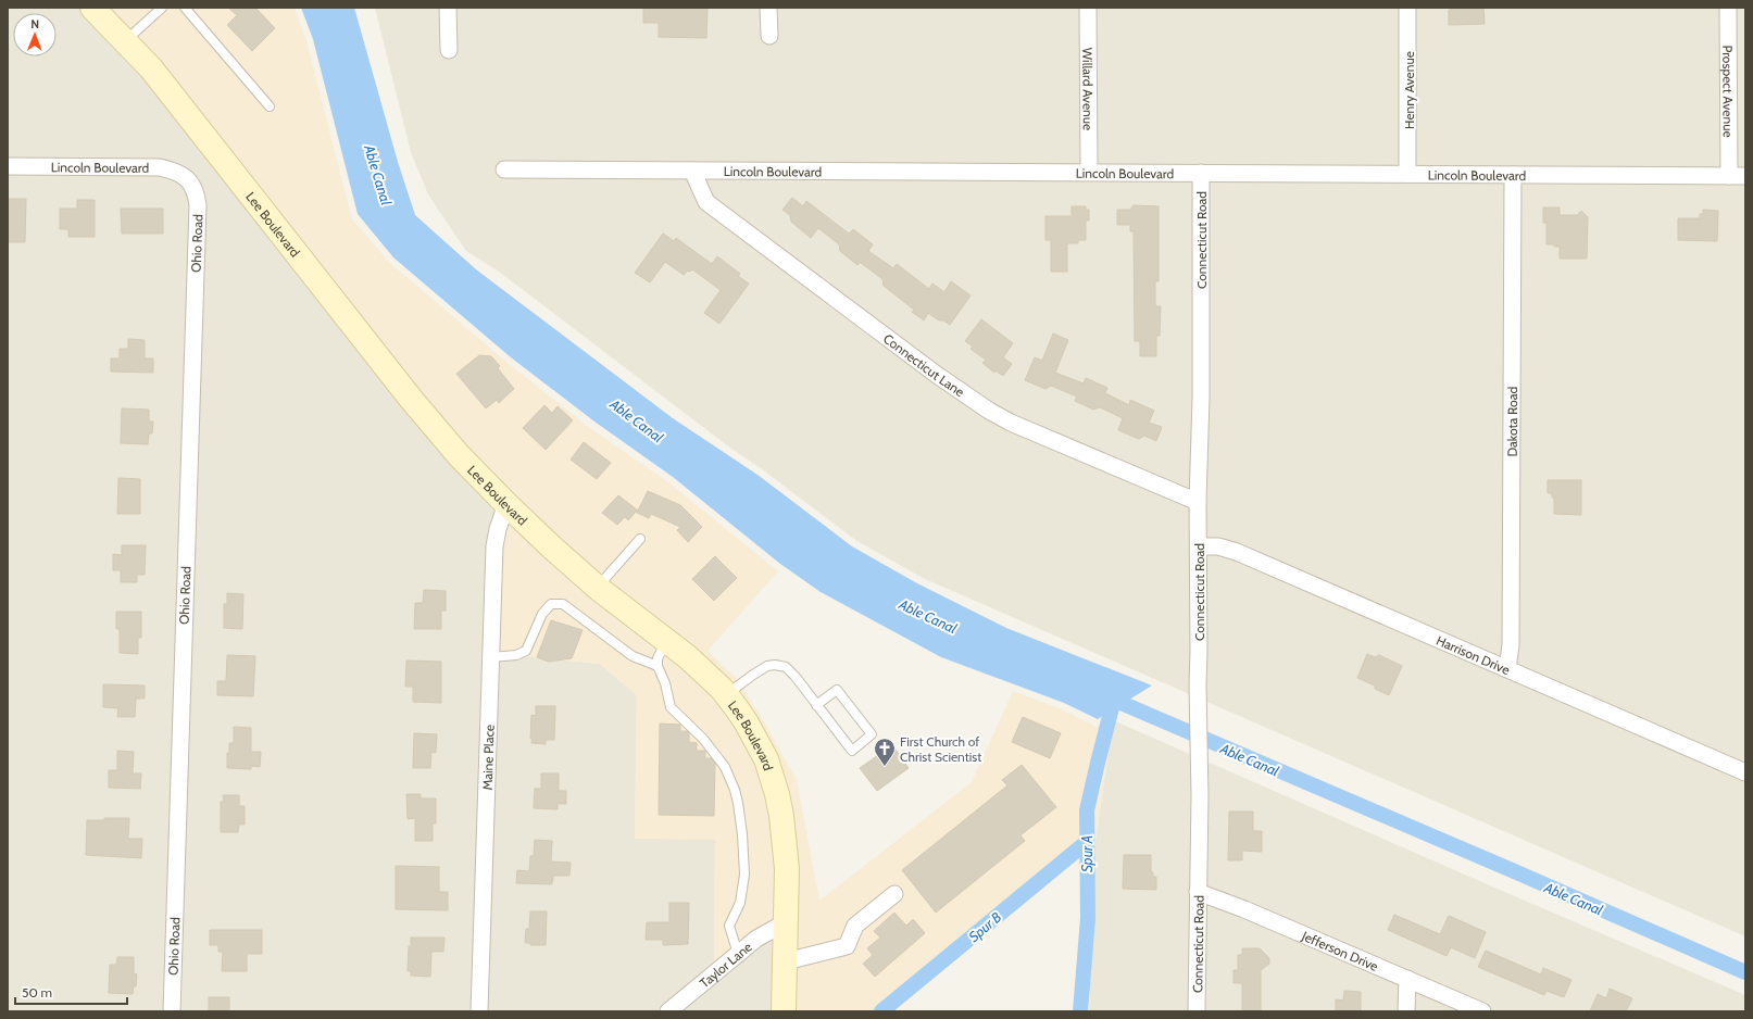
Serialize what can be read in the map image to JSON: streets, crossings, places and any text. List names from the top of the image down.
{
  "streets": {
    "main road": ["Lee Boulevard"],
    "street": [
      "Willard Avenue",
      "Henry Avenue",
      "Prospect Avenue",
      "Lincoln Boulevard",
      "Connecticut Road",
      "Ohio Road",
      "Connecticut Lane",
      "Dakota Road",
      "Harrison Drive",
      "Maine Place",
      "Jefferson Drive",
      "Taylor Lane"
    ]
  },
  "crossings": [
    ["Willard Avenue", "Lincoln Boulevard"],
    ["Henry Avenue", "Lincoln Boulevard"],
    ["Prospect Avenue", "Lincoln Boulevard"],
    ["Lincoln Boulevard", "Connecticut Road"],
    ["Lincoln Boulevard", "Ohio Road"],
    ["Lincoln Boulevard", "Connecticut Lane"],
    ["Lincoln Boulevard", "Dakota Road"],
    ["Lee Boulevard", "Maine Place"],
    ["Lee Boulevard", "Taylor Lane"],
    ["Connecticut Road", "Connecticut Lane"],
    ["Connecticut Road", "Harrison Drive"],
    ["Connecticut Road", "Jefferson Drive"],
    ["Dakota Road", "Harrison Drive"]
  ],
  "water": ["Able Canal", "Spur A", "Spur B"],
  "places": {
    "church": ["First Church of Christ Scientist"]
  },
  "scale_bar": "50 m",
  "north": "top"
}
